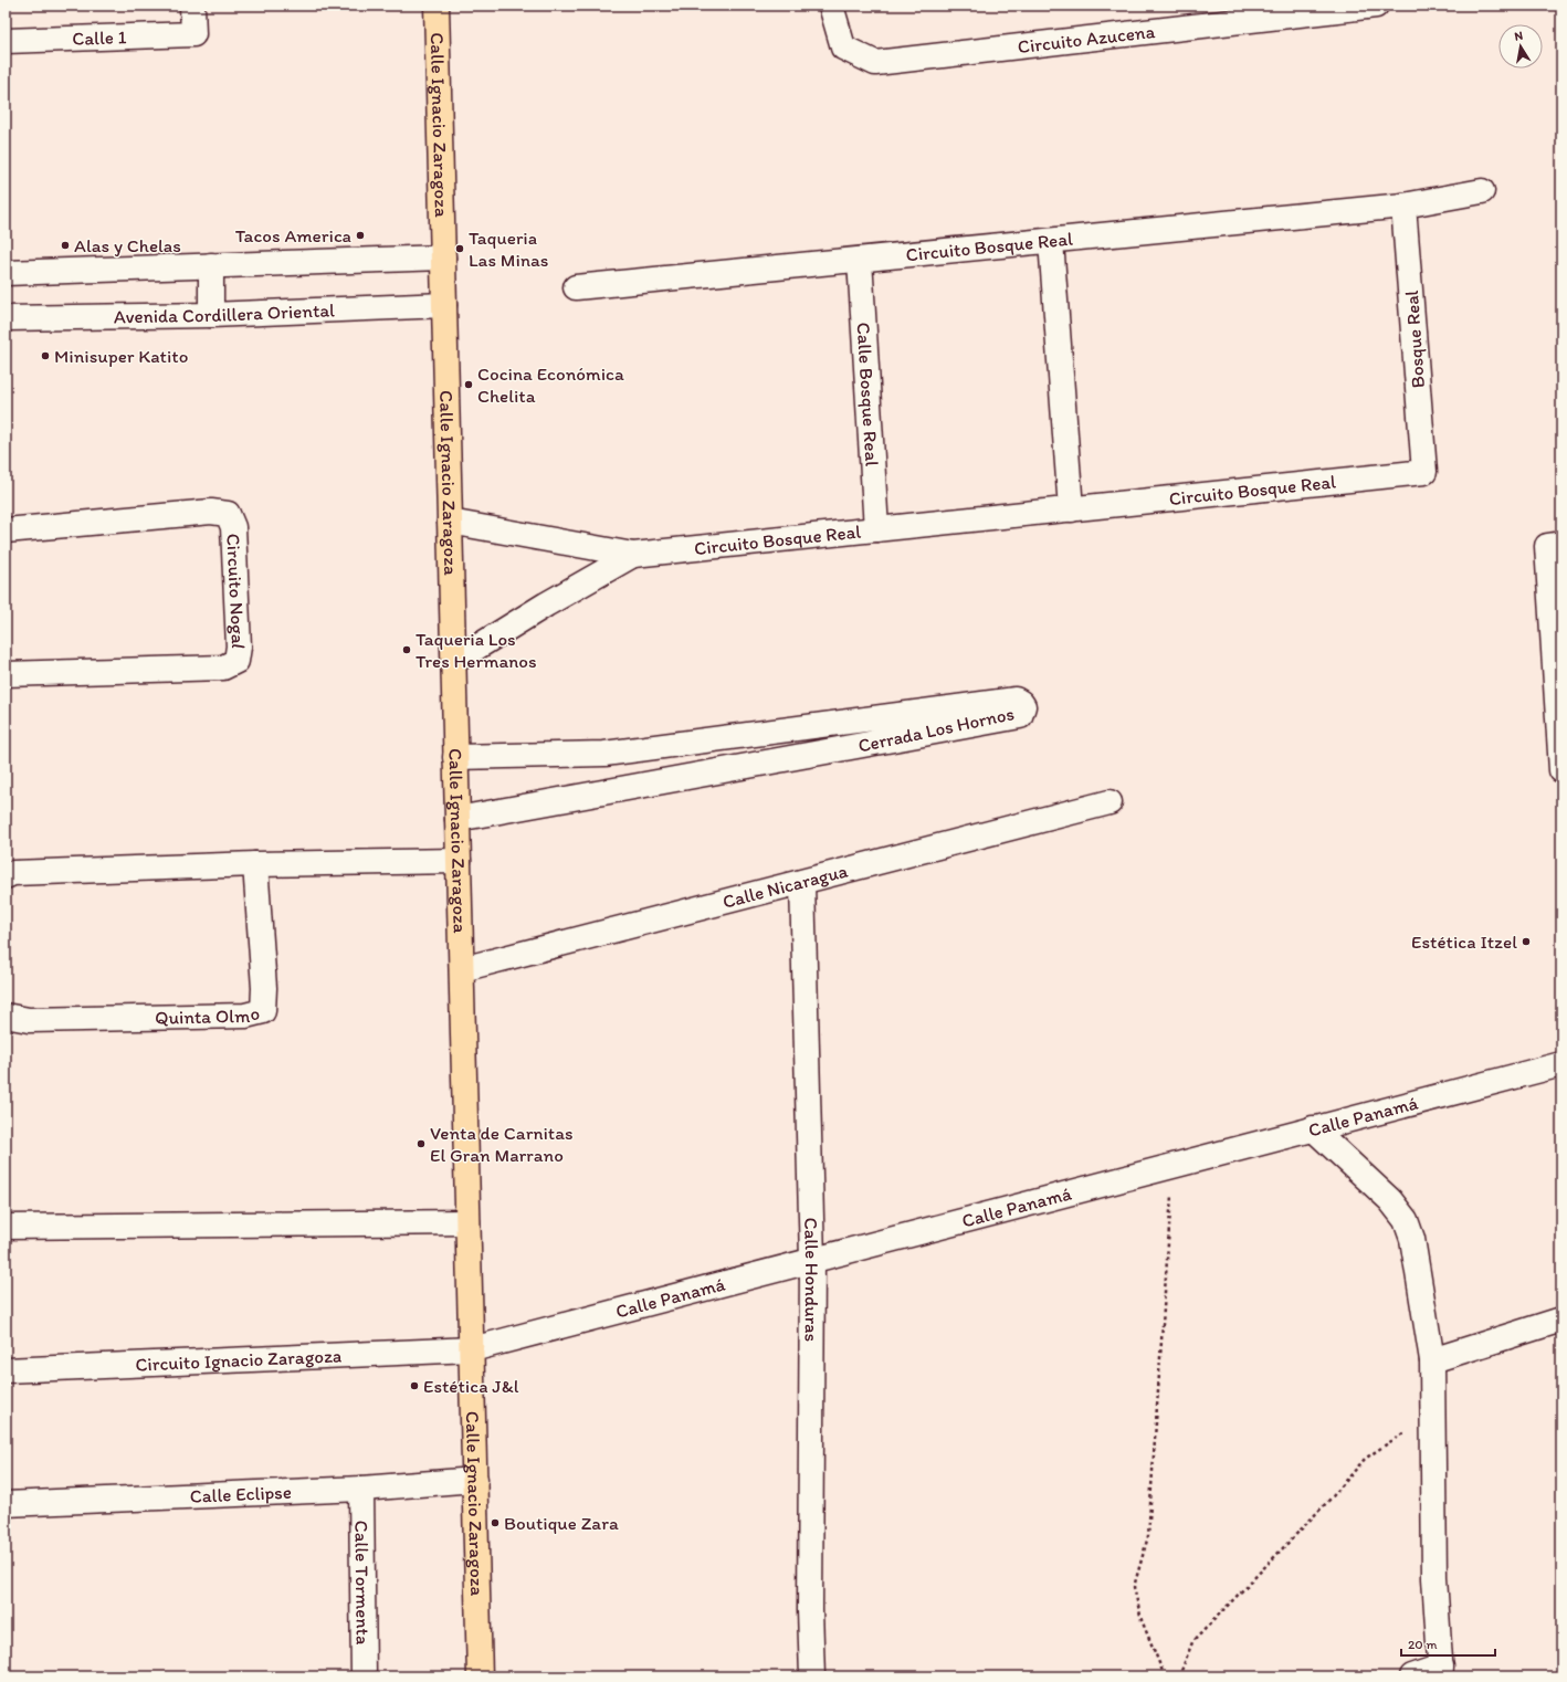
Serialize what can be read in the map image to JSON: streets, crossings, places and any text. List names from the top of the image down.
{
  "streets": {
    "main road": ["Calle Ignacio Zaragoza"],
    "street": [
      "Calle 1",
      "Circuito Azucena",
      "Circuito Bosque Real",
      "Avenida Cordillera Oriental",
      "Bosque Real",
      "Calle Bosque Real",
      "Circuito Nogal",
      "Cerrada Los Hornos",
      "Calle Nicaragua",
      "Quinta Olmo",
      "Calle Panamá",
      "Calle Honduras",
      "Circuito Ignacio Zaragoza",
      "Calle Eclipse",
      "Calle Tormenta"
    ]
  },
  "crossings": [
    ["Calle Ignacio Zaragoza", "Circuito Bosque Real"],
    ["Calle Ignacio Zaragoza", "Avenida Cordillera Oriental"],
    ["Calle Ignacio Zaragoza", "Cerrada Los Hornos"],
    ["Calle Ignacio Zaragoza", "Calle Nicaragua"],
    ["Calle Ignacio Zaragoza", "Calle Panamá"],
    ["Calle Ignacio Zaragoza", "Circuito Ignacio Zaragoza"],
    ["Calle Ignacio Zaragoza", "Calle Eclipse"],
    ["Circuito Bosque Real", "Bosque Real"],
    ["Circuito Bosque Real", "Calle Bosque Real"],
    ["Calle Nicaragua", "Calle Honduras"],
    ["Calle Panamá", "Calle Honduras"],
    ["Calle Panamá", "Circuito Ignacio Zaragoza"],
    ["Calle Eclipse", "Calle Tormenta"]
  ],
  "places": [
    "Tacos America",
    "Alas y Chelas",
    "Taqueria Las Minas",
    "Minisuper Katito",
    "Cocina Económica Chelita",
    "Taqueria Los Tres Hermanos",
    "Estética Itzel",
    "Venta de Carnitas El Gran Marrano",
    "Estética J&l",
    "Boutique Zara"
  ],
  "scale_bar": "20 m",
  "north": "top"
}
